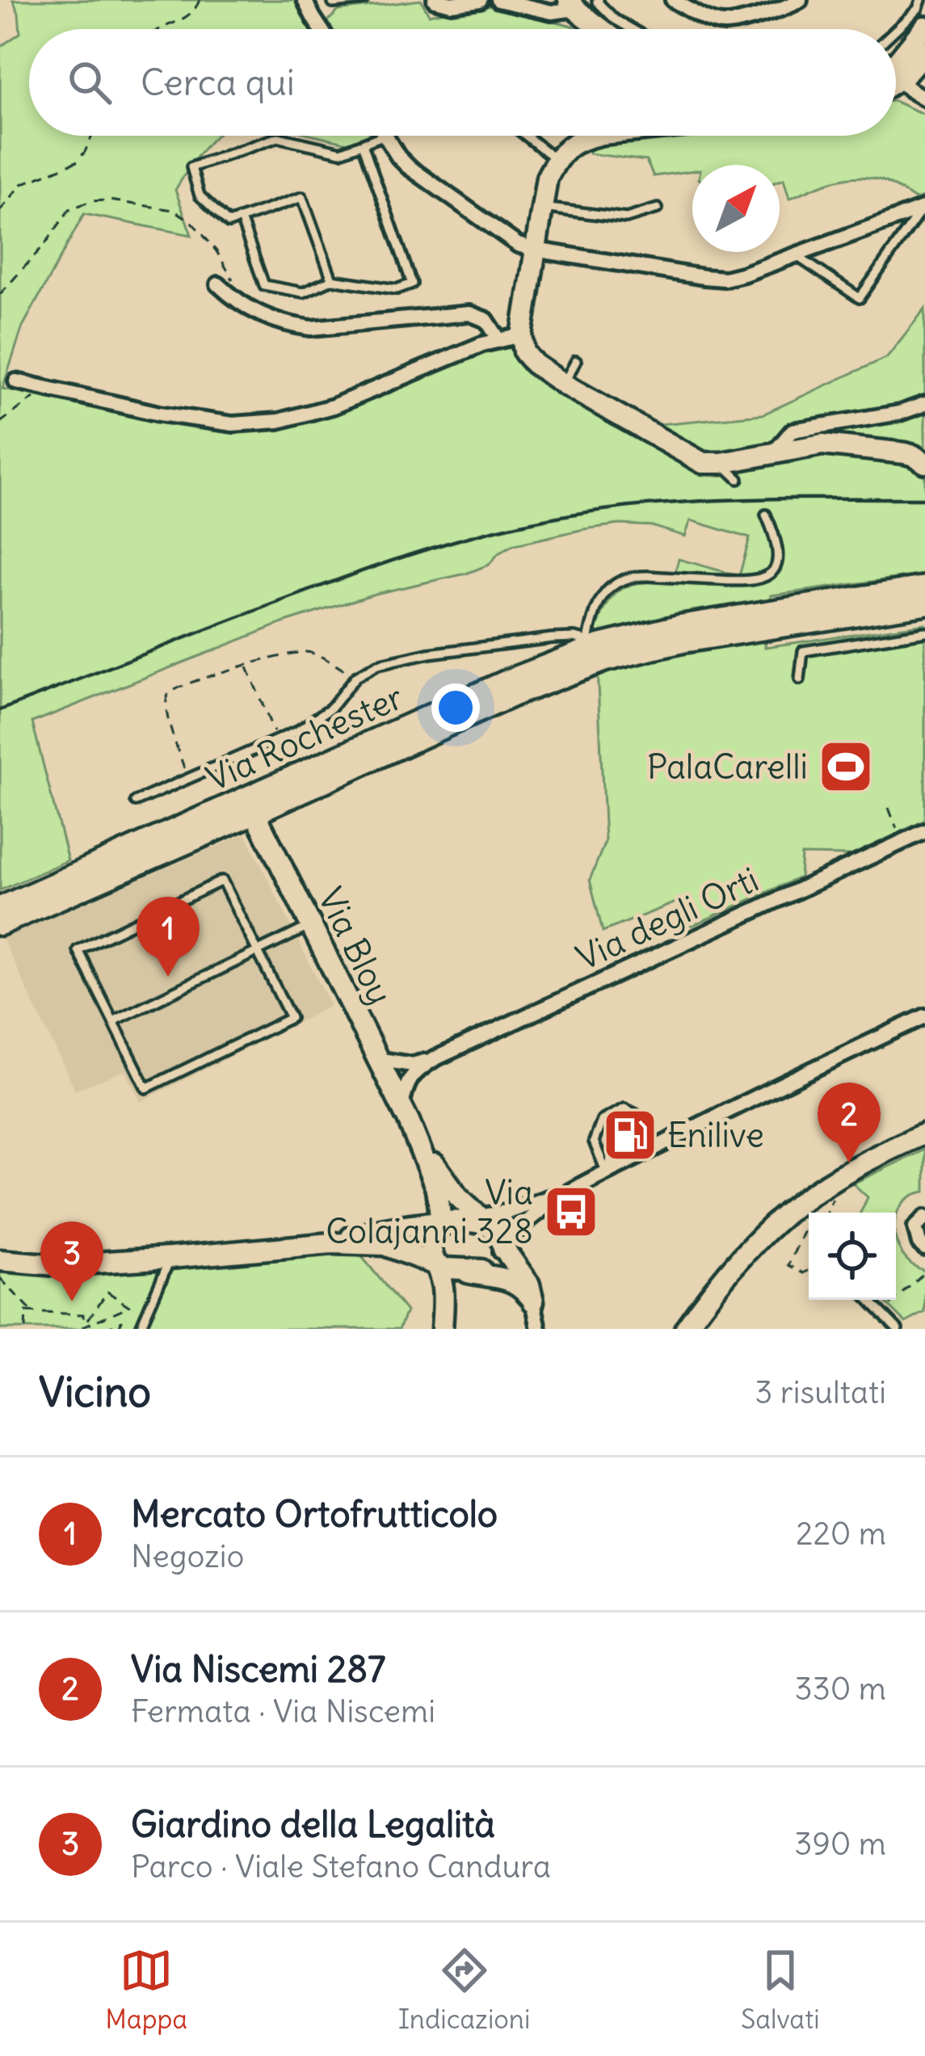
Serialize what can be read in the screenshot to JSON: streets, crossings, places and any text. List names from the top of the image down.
{
  "streets": {
    "main road": ["Via Rochester", "Via Bloy"],
    "street": ["Via degli Orti"]
  },
  "crossings": [
    ["Via Rochester", "Via Bloy"],
    ["Via degli Orti", "Via Bloy"]
  ],
  "places": {
    "sports": ["PalaCarelli"],
    "fuel station": ["Enilive"],
    "bus stop": ["Via Colajanni 328"]
  },
  "north": "top right",
  "page": {
    "search": "Cerca qui",
    "pins": ["1", "2", "3"],
    "heading": ["Vicino", "3 risultati"],
    "list": [
      {
        "mark": "1",
        "name": "Mercato Ortofrutticolo",
        "note": "Negozio",
        "value": "220 m"
      },
      {
        "mark": "2",
        "name": "Via Niscemi 287",
        "note": "Fermata · Via Niscemi",
        "value": "330 m"
      },
      {
        "mark": "3",
        "name": "Giardino della Legalità",
        "note": "Parco · Viale Stefano Candura",
        "value": "390 m"
      }
    ],
    "nav": ["Mappa", "Indicazioni", "Salvati"]
  }
}
